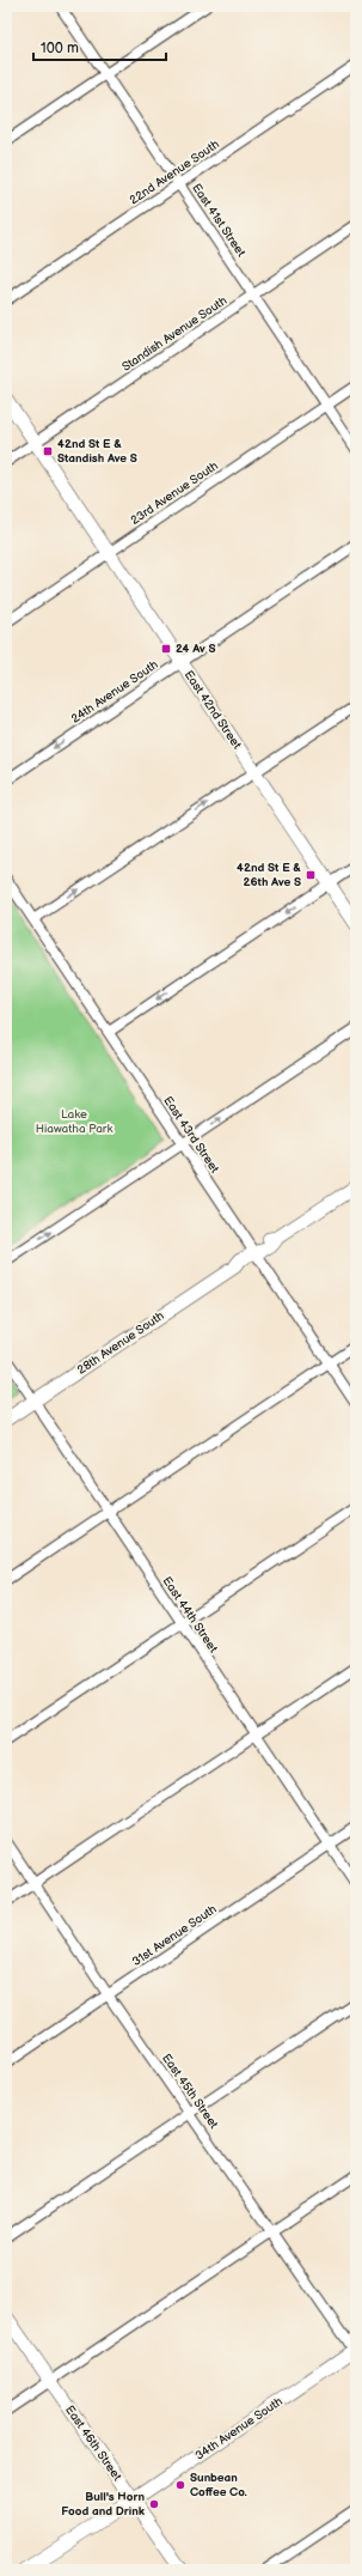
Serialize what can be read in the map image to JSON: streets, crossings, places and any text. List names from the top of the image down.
{
  "streets": {
    "street": [
      "22nd Avenue South",
      "East 41st Street",
      "Standish Avenue South",
      "23rd Avenue South",
      "24th Avenue South",
      "East 42nd Street",
      "East 43rd Street",
      "28th Avenue South",
      "East 44th Street",
      "31st Avenue South",
      "East 45th Street",
      "34th Avenue South",
      "East 46th Street"
    ]
  },
  "crossings": [
    ["22nd Avenue South", "East 41st Street"],
    ["East 41st Street", "Standish Avenue South"],
    ["East 41st Street", "23rd Avenue South"],
    ["Standish Avenue South", "East 42nd Street"],
    ["23rd Avenue South", "East 42nd Street"],
    ["24th Avenue South", "East 42nd Street"],
    ["East 43rd Street", "28th Avenue South"],
    ["28th Avenue South", "East 44th Street"],
    ["East 44th Street", "31st Avenue South"],
    ["31st Avenue South", "East 45th Street"],
    ["East 45th Street", "34th Avenue South"],
    ["34th Avenue South", "East 46th Street"]
  ],
  "one_way": ["24th Avenue South"],
  "parks": ["Lake Hiawatha Park"],
  "places": {
    "transit": ["42nd St E & Standish Ave S", "24 Av S", "42nd St E & 26th Ave S"],
    "other": ["Sunbean Coffee Co.", "Bull's Horn Food and Drink"]
  },
  "scale_bar": "100 m"
}
